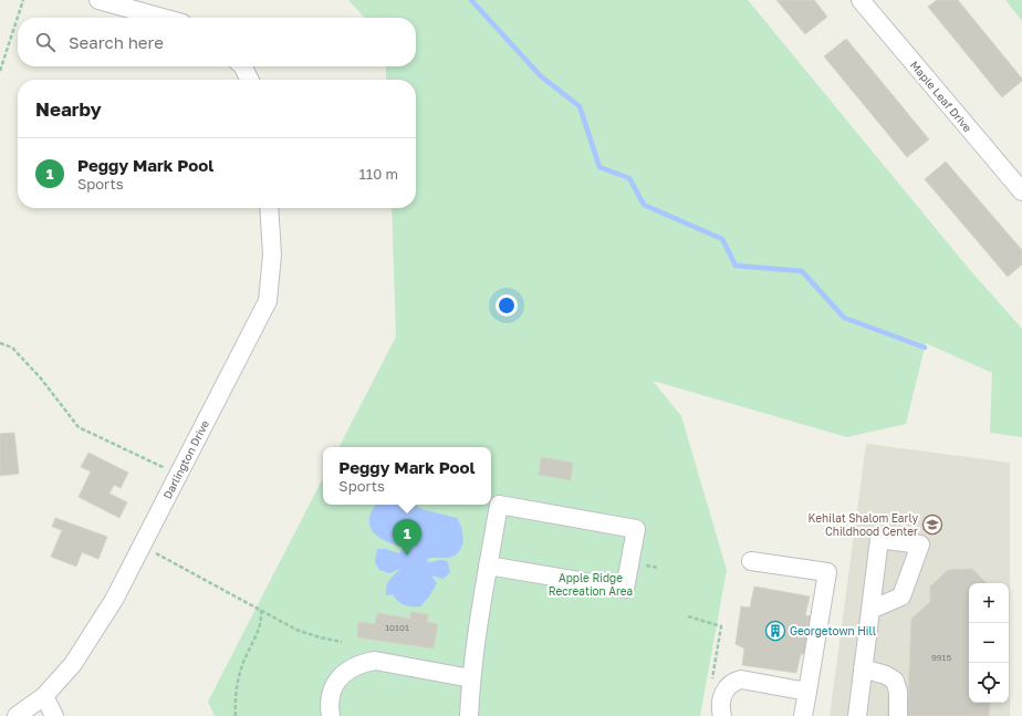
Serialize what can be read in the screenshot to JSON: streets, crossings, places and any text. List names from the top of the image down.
{
  "streets": {
    "street": ["Maple Leaf Drive", "Darlington Drive"]
  },
  "parks": ["Apple Ridge Recreation Area"],
  "places": {
    "school or university": ["Kehilat Shalom Early Childhood Center"],
    "building": ["Georgetown Hill"]
  },
  "house_numbers": ["10101", "9915"],
  "page": {
    "search": "Search here",
    "heading": "Nearby",
    "list": [
      {
        "mark": "1",
        "name": "Peggy Mark Pool",
        "note": "Sports",
        "value": "110 m"
      }
    ],
    "popup": ["Peggy Mark Pool", "Sports"],
    "pins": "1",
    "map_buttons": ["+", "−"]
  }
}
